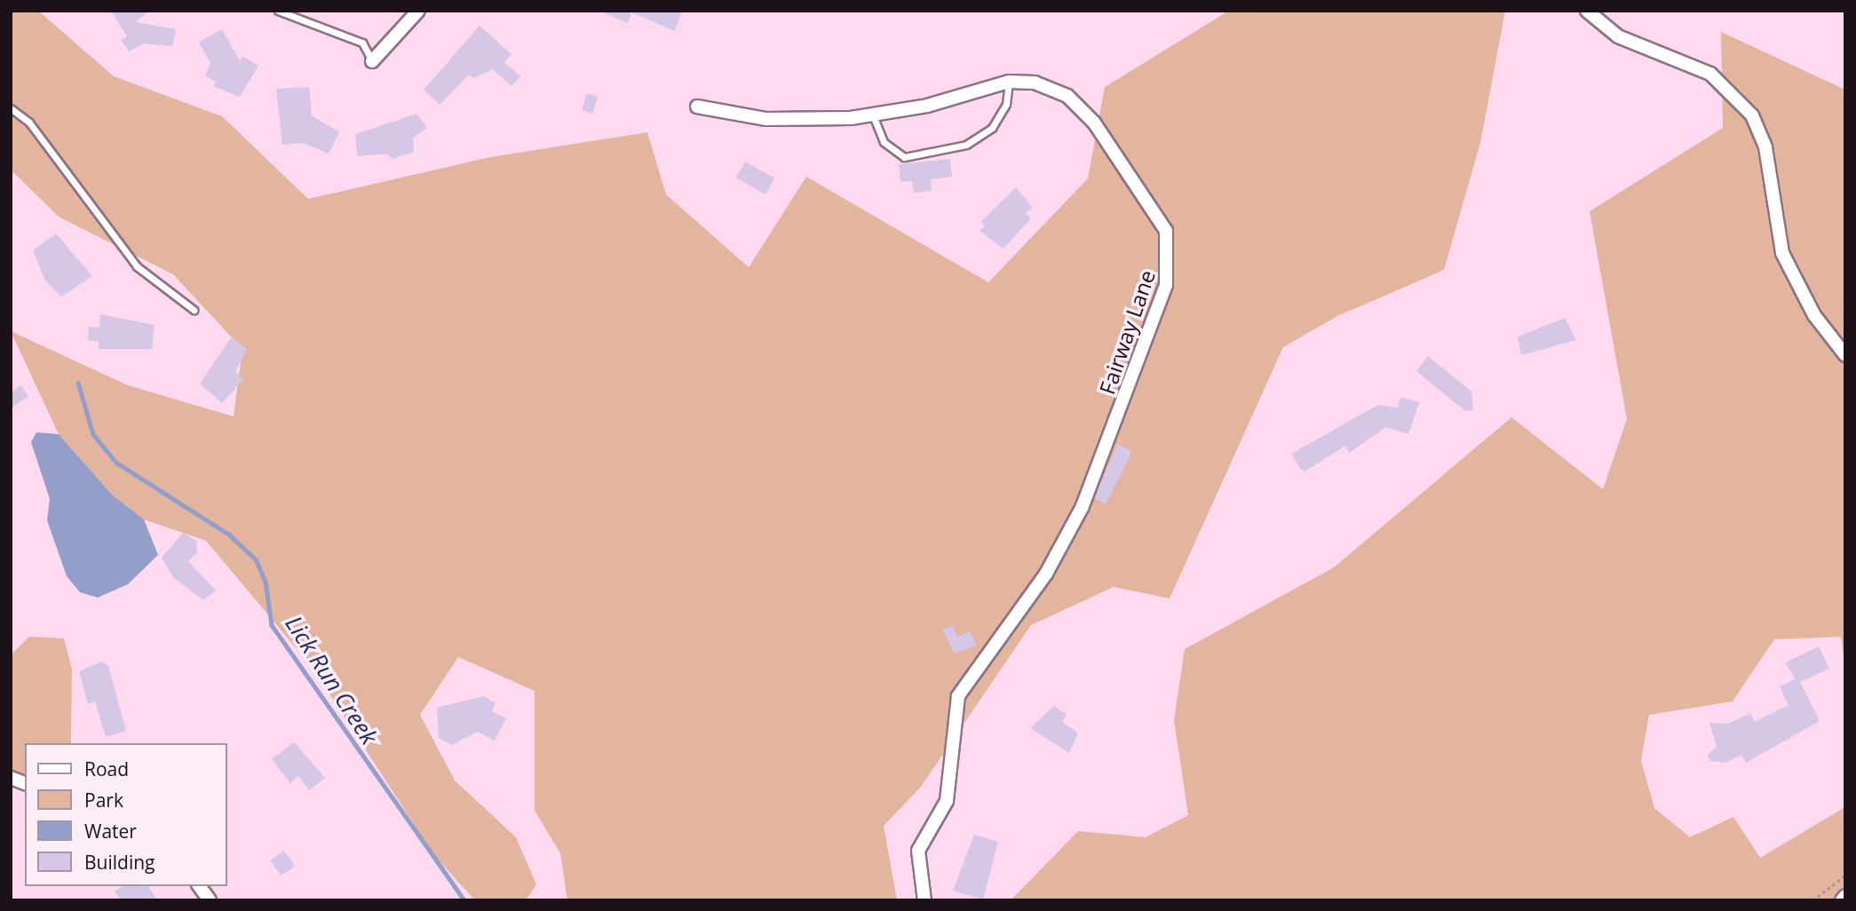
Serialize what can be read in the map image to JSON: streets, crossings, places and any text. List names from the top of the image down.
{
  "streets": {
    "street": ["Fairway Lane"]
  },
  "water": ["Lick Run Creek"],
  "legend": [
    "Road",
    "Park",
    "Water",
    "Building"
  ]
}
